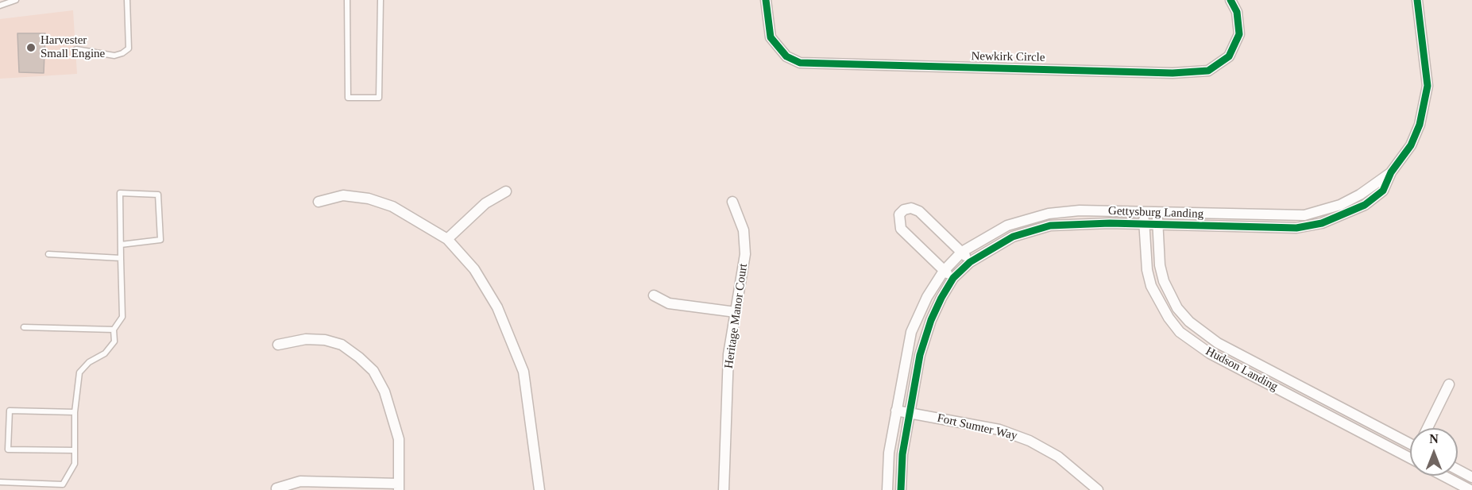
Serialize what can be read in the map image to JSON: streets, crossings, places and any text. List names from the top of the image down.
{
  "streets": {
    "street": [
      "Newkirk Circle",
      "Gettysburg Landing",
      "Heritage Manor Court",
      "Hudson Landing",
      "Fort Sumter Way"
    ]
  },
  "crossings": [
    ["Gettysburg Landing", "Hudson Landing"],
    ["Gettysburg Landing", "Fort Sumter Way"]
  ],
  "places": ["Harvester Small Engine"],
  "north": "top"
}
